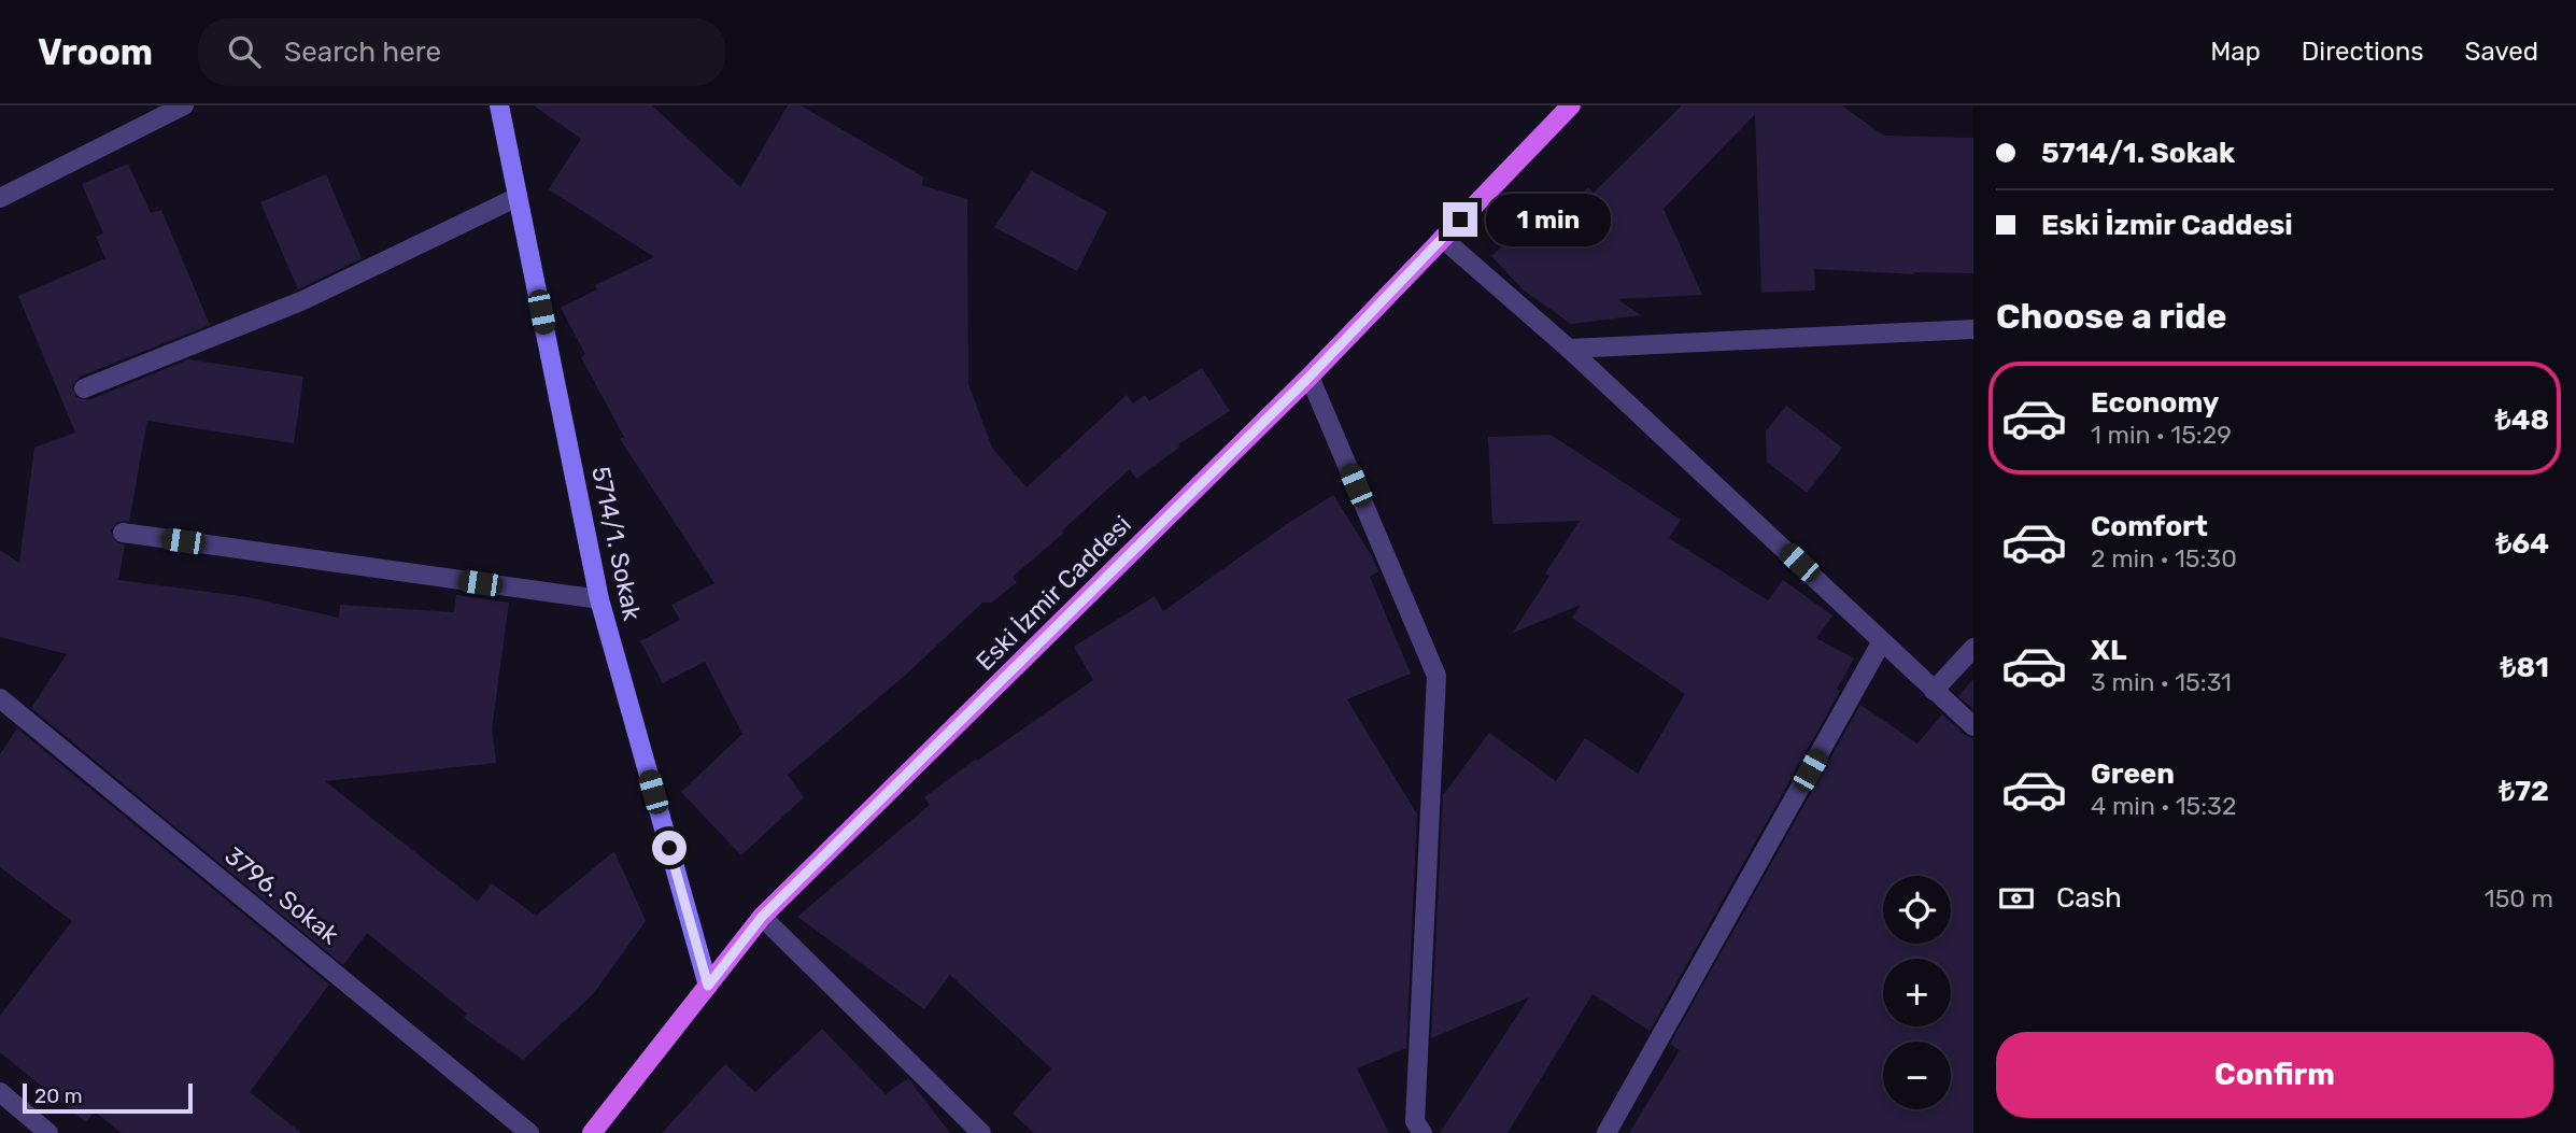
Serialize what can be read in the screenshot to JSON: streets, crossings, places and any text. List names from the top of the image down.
{
  "streets": {
    "main road": ["5714/1. Sokak", "Eski İzmir Caddesi"],
    "street": ["3796. Sokak"]
  },
  "crossings": [
    ["5714/1. Sokak", "Eski İzmir Caddesi"]
  ],
  "scale_bar": "20 m",
  "page": {
    "header": "Vroom",
    "search": "Search here",
    "nav": ["Map", "Directions", "Saved"],
    "banner": ["5714/1. Sokak", "Eski İzmir Caddesi"],
    "bubble": "1 min",
    "heading": "Choose a ride",
    "list": [
      {
        "name": "Economy",
        "note": "1 min · 15:29",
        "value": "₺48"
      },
      {
        "name": "Comfort",
        "note": "2 min · 15:30",
        "value": "₺64"
      },
      {
        "name": "XL",
        "note": "3 min · 15:31",
        "value": "₺81"
      },
      {
        "name": "Green",
        "note": "4 min · 15:32",
        "value": "₺72"
      }
    ],
    "pay": ["Cash", "150 m"],
    "map_buttons": ["+", "−"],
    "buttons": "Confirm",
    "scale": "20 m"
  }
}
